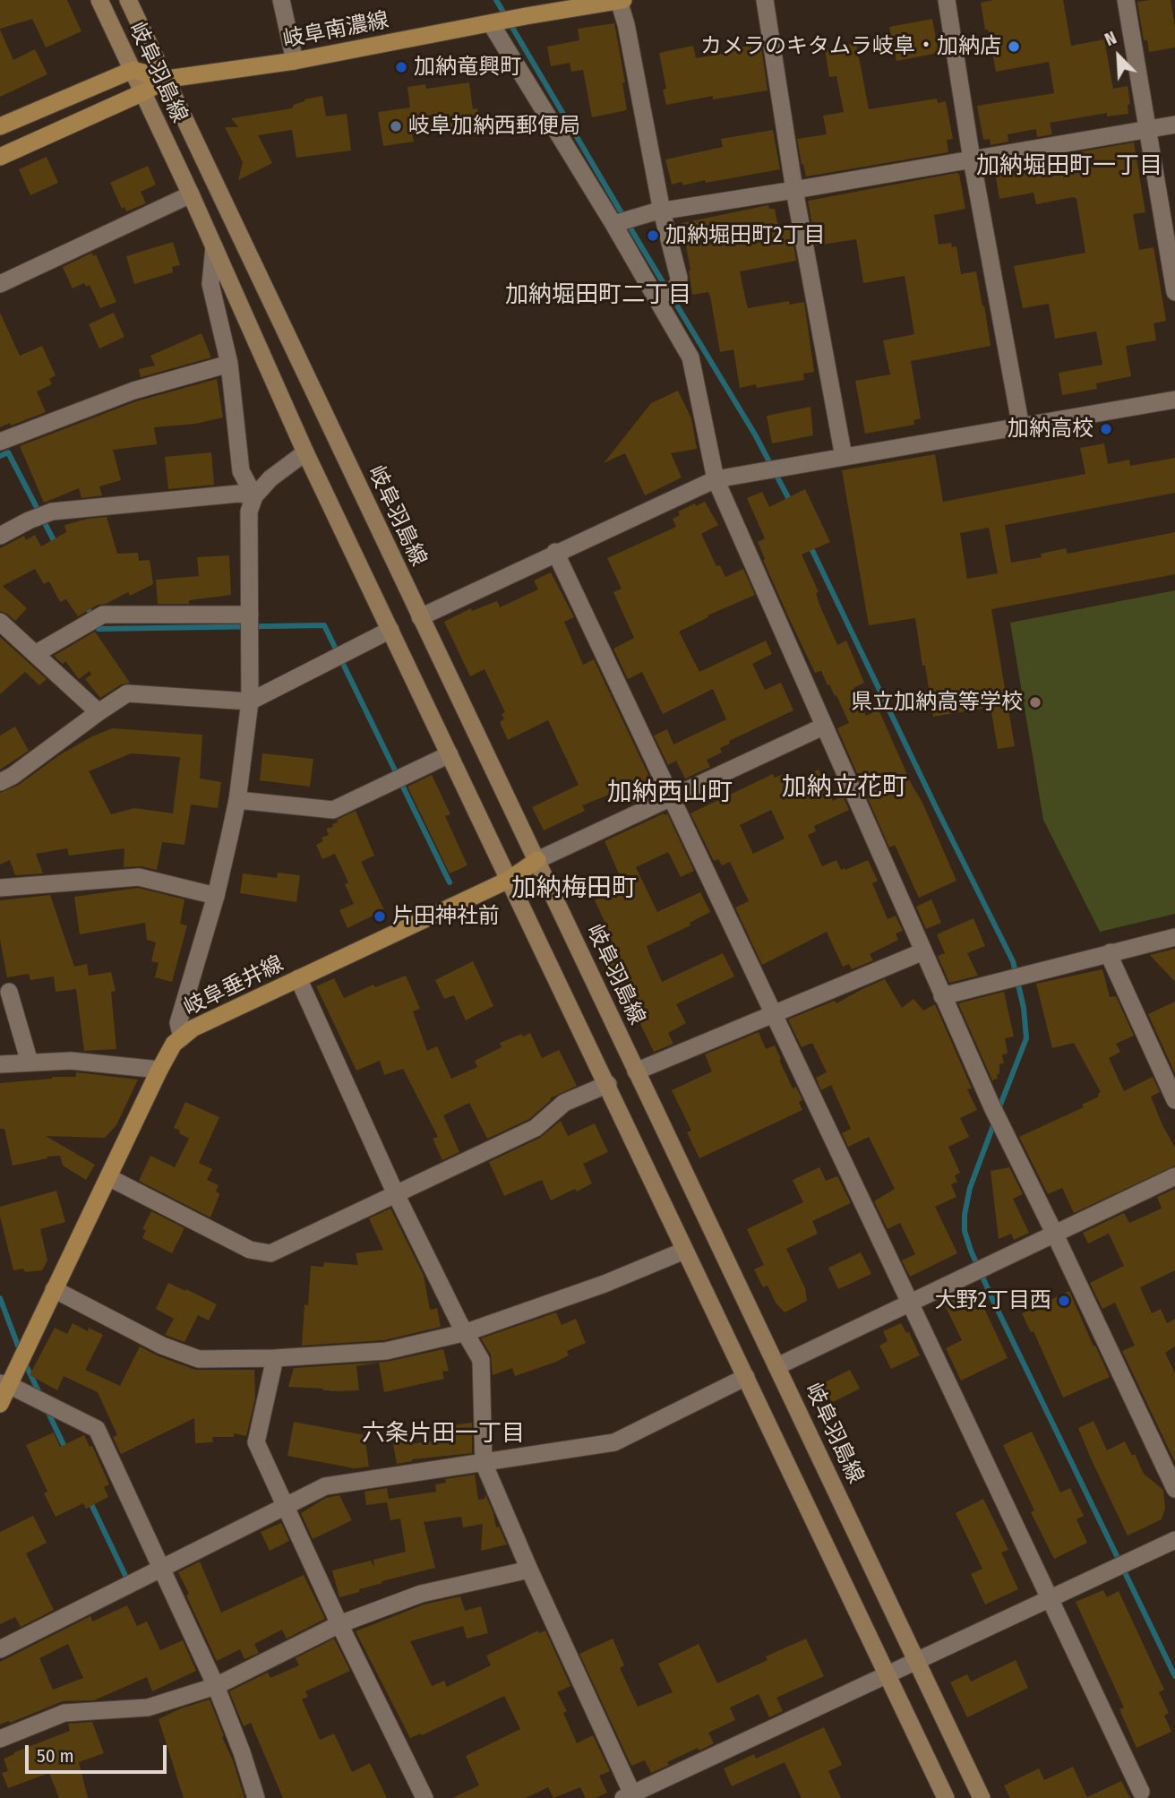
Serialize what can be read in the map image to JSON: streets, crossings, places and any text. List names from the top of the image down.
{
  "streets": {
    "main road": ["岐阜南濃線", "岐阜羽島線", "岐阜垂井線"]
  },
  "crossings": [
    ["岐阜南濃線", "岐阜羽島線"],
    ["岐阜羽島線", "岐阜垂井線"]
  ],
  "districts": [
    "加納堀田町一丁目",
    "加納堀田町二丁目",
    "加納立花町",
    "加納西山町",
    "加納梅田町",
    "六条片田一丁目"
  ],
  "places": [
    "カメラのキタムラ岐阜・加納店",
    "加納竜興町",
    "岐阜加納西郵便局",
    "加納堀田町2丁目",
    "加納高校",
    "県立加納高等学校",
    "片田神社前",
    "大野2丁目西"
  ],
  "scale_bar": "50 m",
  "north": "top left"
}
